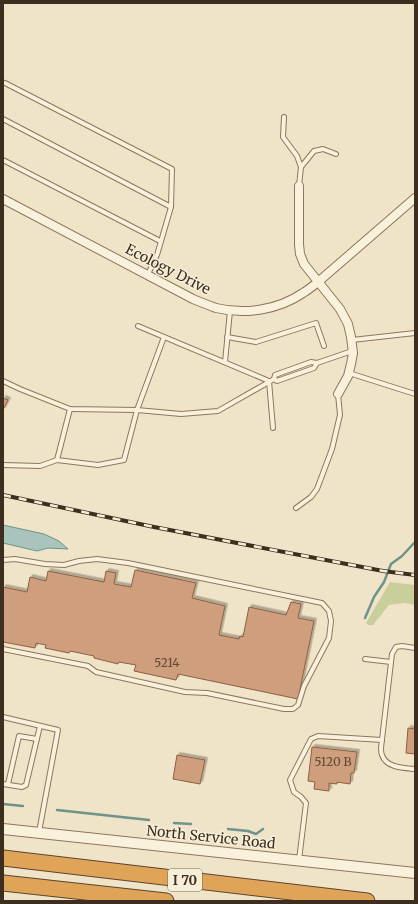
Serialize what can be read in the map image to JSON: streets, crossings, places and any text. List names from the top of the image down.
{
  "streets": {
    "highway": ["I 70"],
    "street": ["Ecology Drive", "North Service Road"]
  },
  "house_numbers": ["5214", "5120 B"]
}
